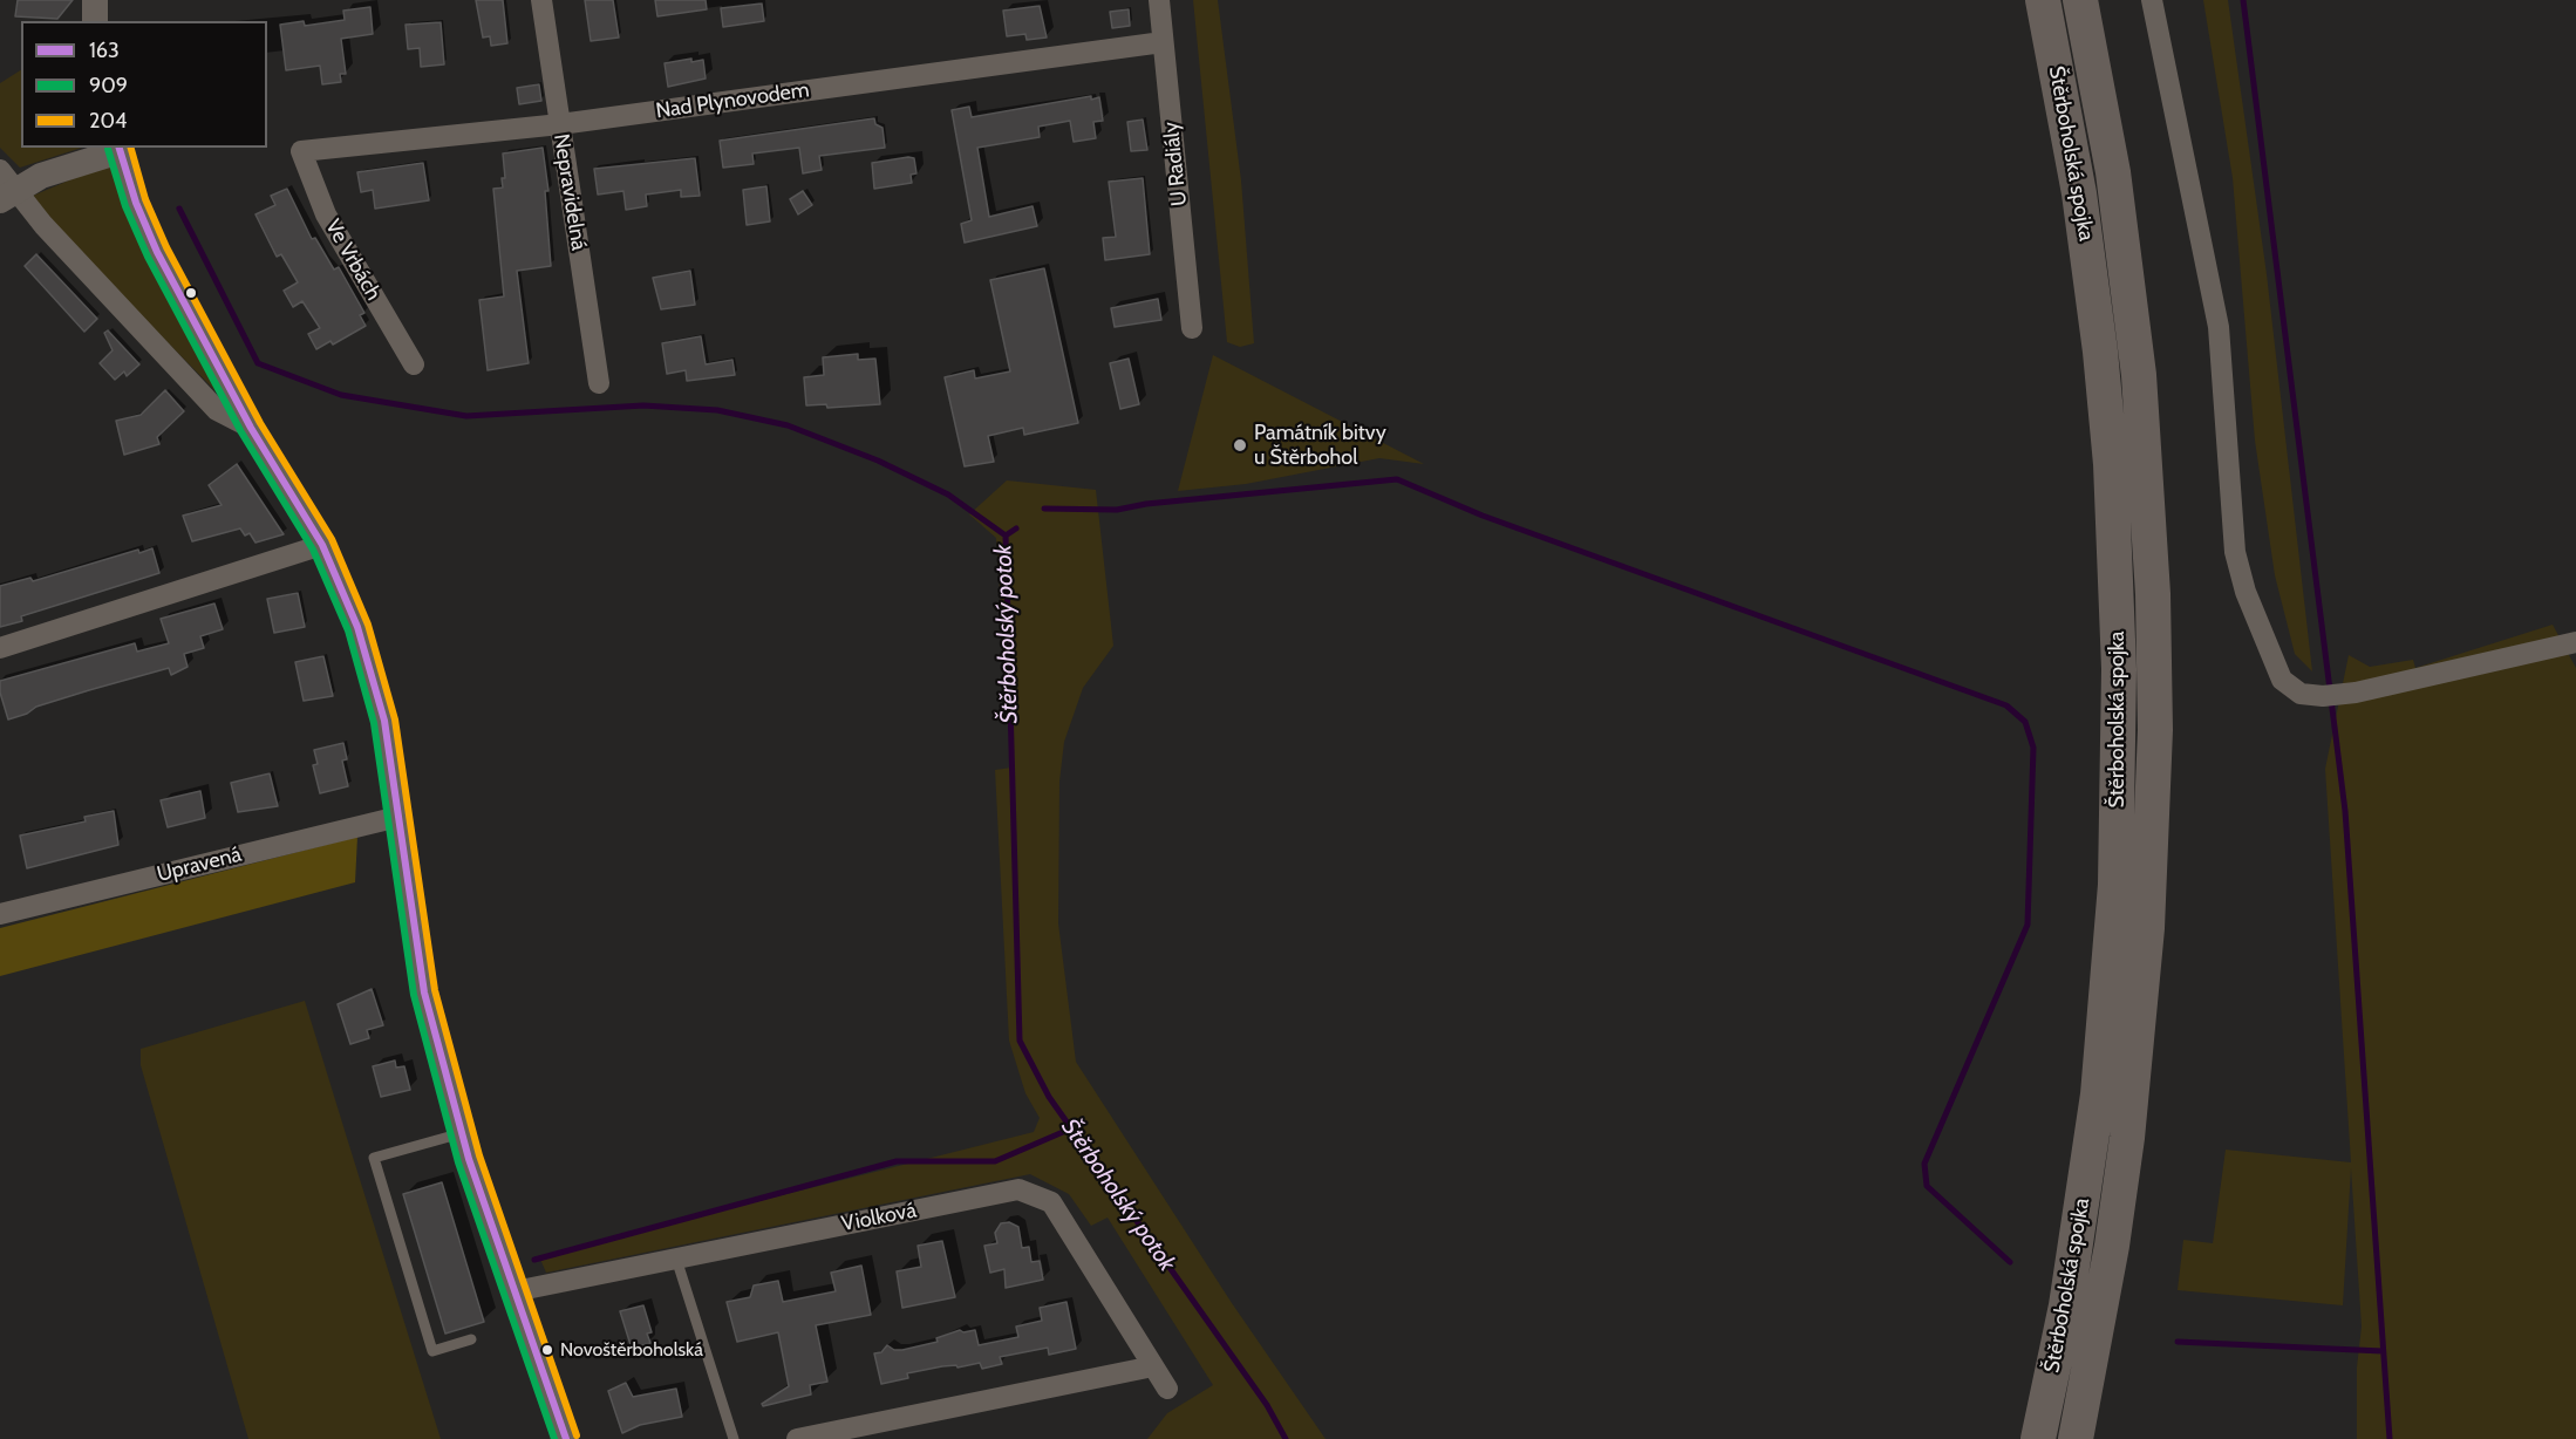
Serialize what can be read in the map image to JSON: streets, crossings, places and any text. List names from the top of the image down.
{
  "streets": {
    "highway": ["Štěrboholská spojka"],
    "street": [
      "Nad Plynovodem",
      "U Radiály",
      "Nepravidelná",
      "Ve Vrbách",
      "Upravená",
      "Violková"
    ]
  },
  "crossings": [
    ["Nad Plynovodem", "U Radiály"],
    ["Nad Plynovodem", "Nepravidelná"],
    ["Nad Plynovodem", "Ve Vrbách"]
  ],
  "water": ["Štěrboholský potok"],
  "places": ["Památník bitvy u Štěrbohol", "Novoštěrboholská"],
  "lines": ["transit line 163", "transit line 204", "transit line 909"],
  "legend": ["163", "909", "204"]
}
